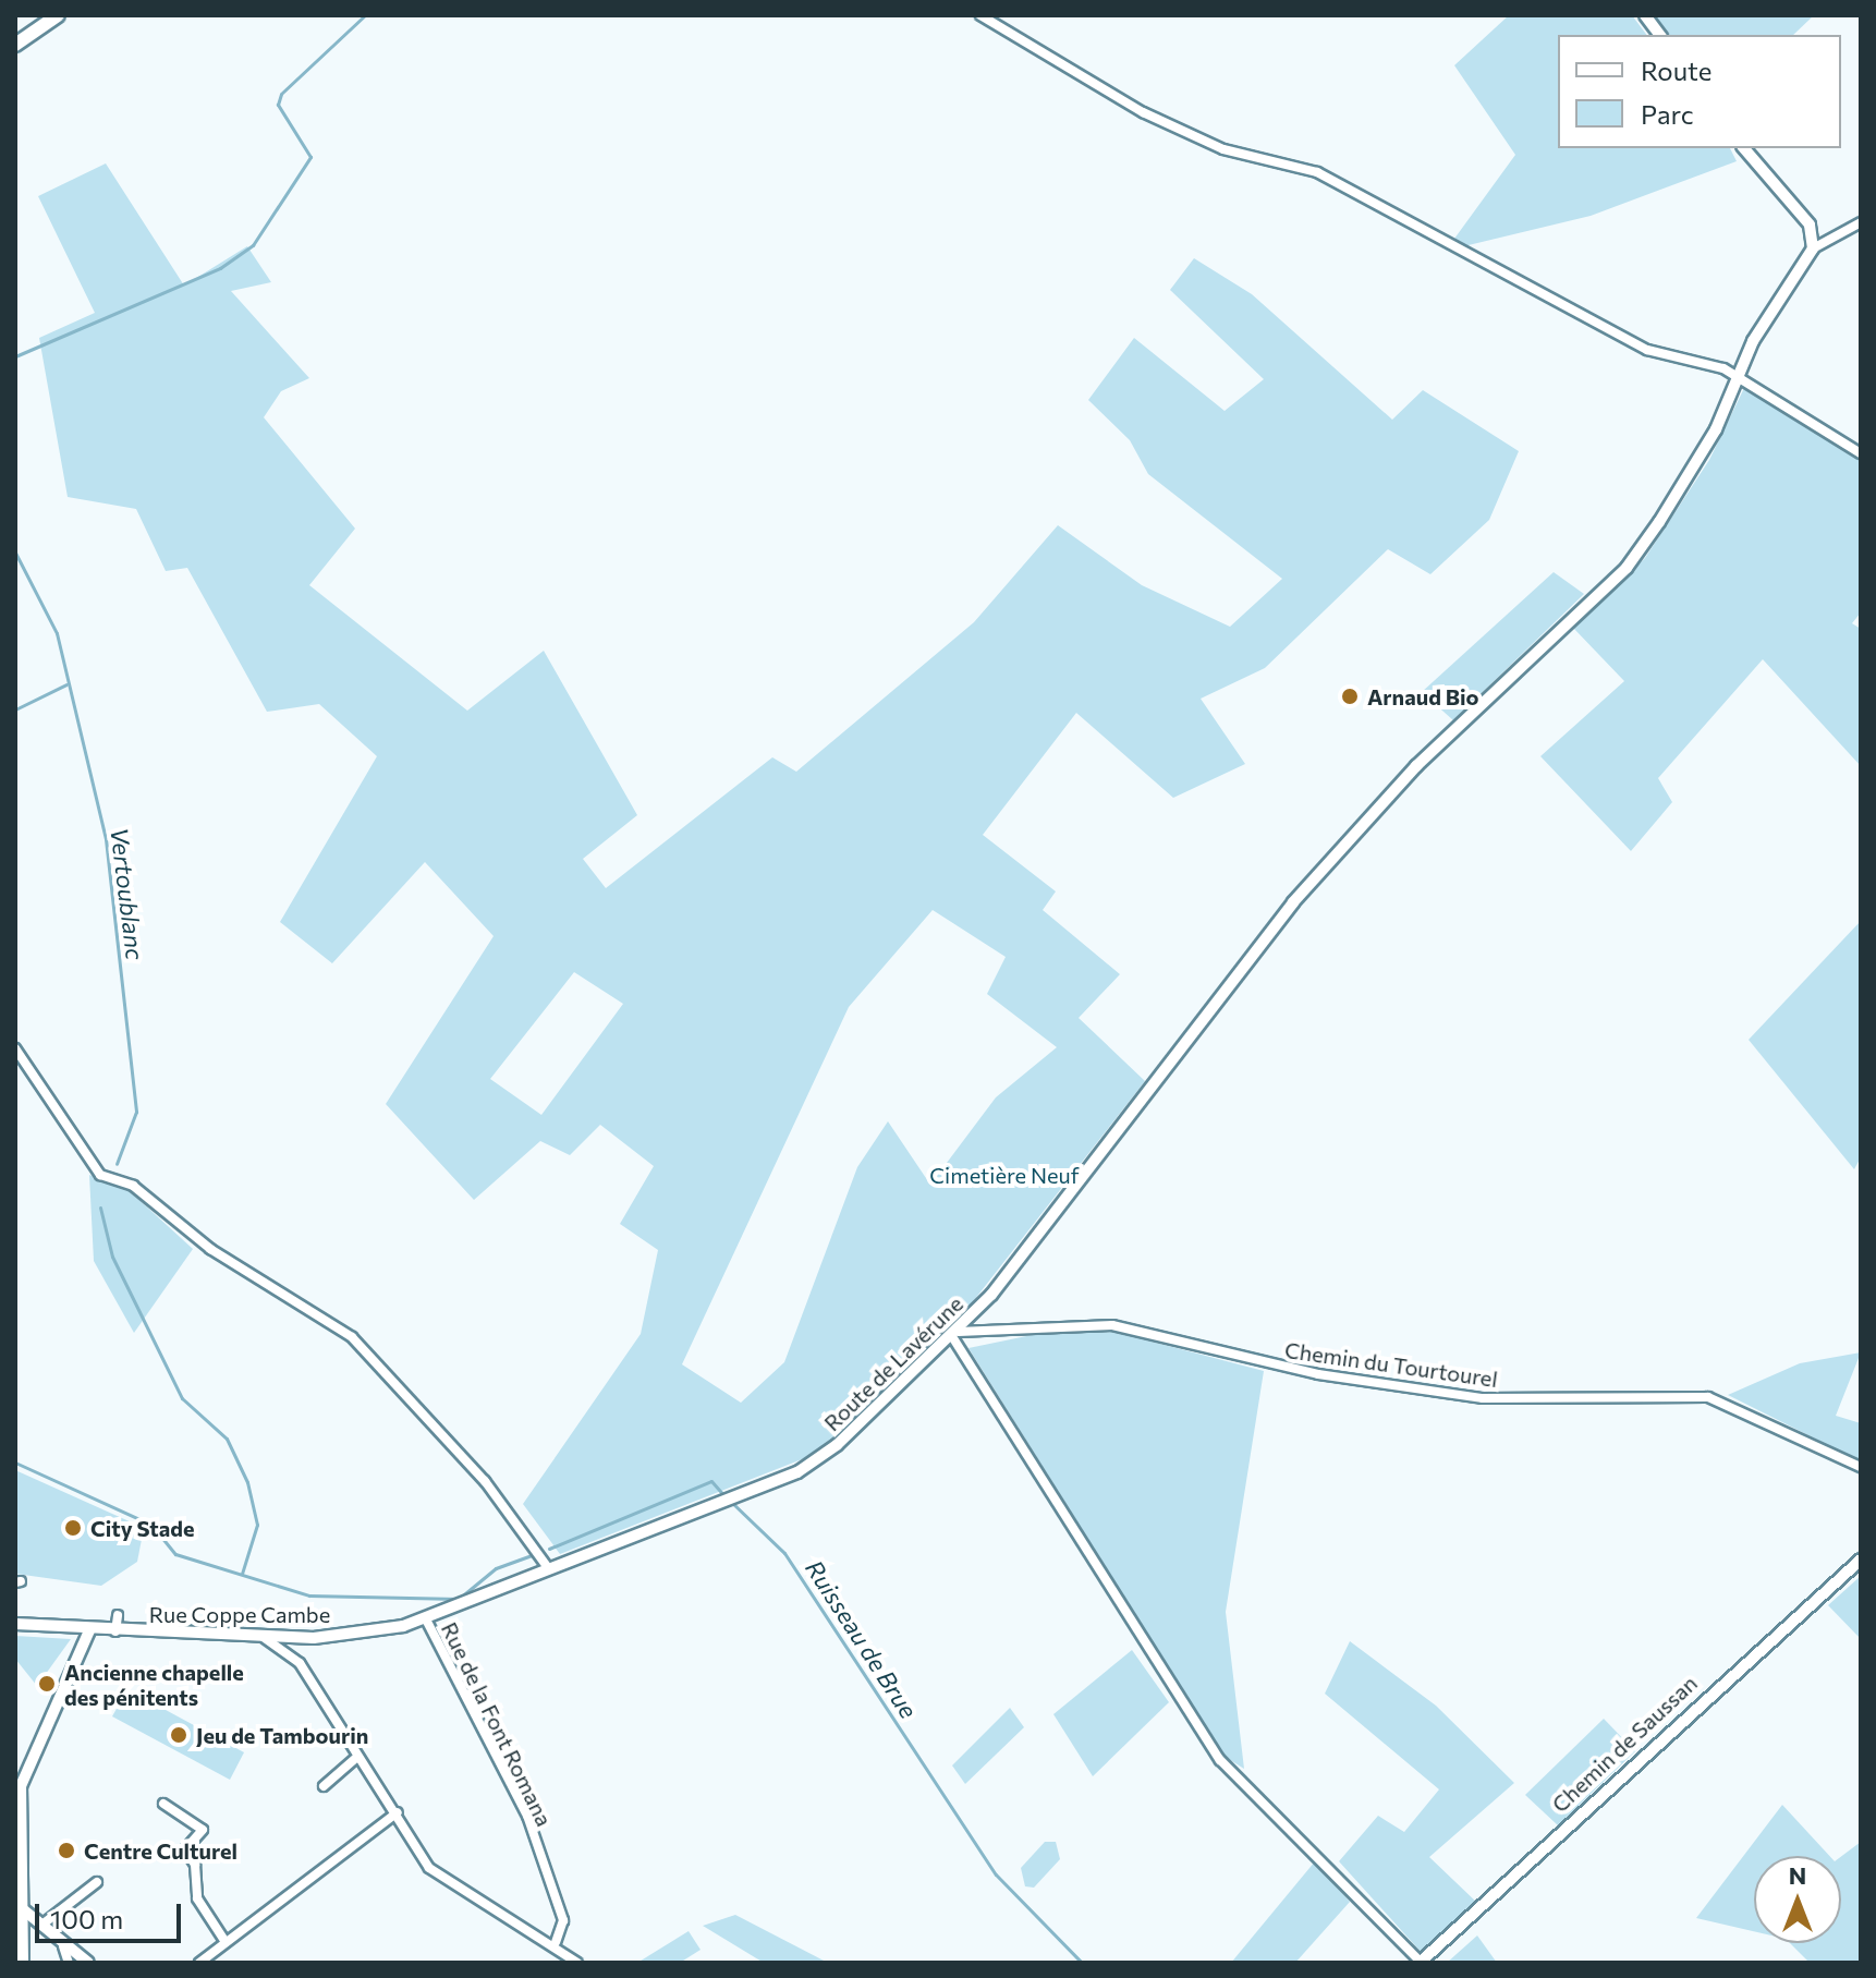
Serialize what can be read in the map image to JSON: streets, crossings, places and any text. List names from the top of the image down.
{
  "streets": {
    "street": [
      "Route de Lavérune",
      "Chemin du Tourtourel",
      "Rue Coppe Cambe",
      "Rue de la Font Romana",
      "Chemin de Saussan"
    ]
  },
  "crossings": [
    ["Route de Lavérune", "Chemin du Tourtourel"],
    ["Route de Lavérune", "Rue Coppe Cambe"],
    ["Rue Coppe Cambe", "Rue de la Font Romana"]
  ],
  "water": ["Vertoublanc", "Ruisseau de Brue"],
  "parks": ["Cimetière Neuf"],
  "places": [
    "Arnaud Bio",
    "City Stade",
    "Ancienne chapelle des pénitents",
    "Jeu de Tambourin",
    "Centre Culturel"
  ],
  "legend": ["Route", "Parc"],
  "scale_bar": "100 m",
  "north": "top"
}
